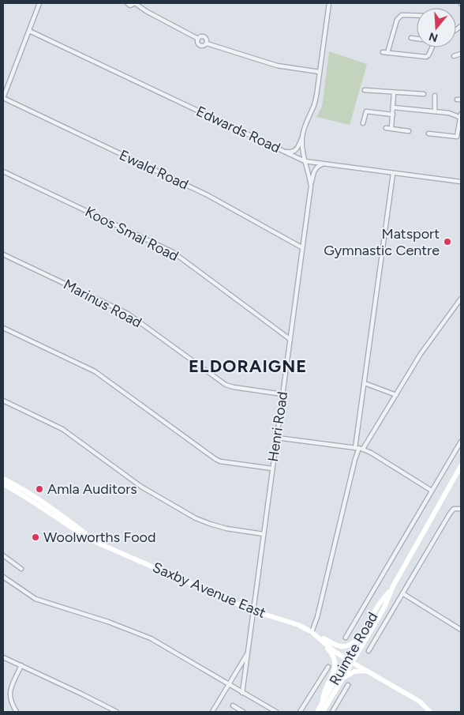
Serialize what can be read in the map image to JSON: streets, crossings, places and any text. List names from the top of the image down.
{
  "streets": {
    "main road": ["Saxby Avenue East", "Ruimte Road"],
    "street": [
      "Edwards Road",
      "Ewald Road",
      "Koos Smal Road",
      "Marinus Road",
      "Henri Road"
    ]
  },
  "crossings": [
    ["Edwards Road", "Henri Road"],
    ["Ewald Road", "Henri Road"],
    ["Koos Smal Road", "Henri Road"],
    ["Marinus Road", "Henri Road"],
    ["Henri Road", "Saxby Avenue East"],
    ["Saxby Avenue East", "Ruimte Road"]
  ],
  "districts": ["ELDORAIGNE"],
  "places": ["Matsport Gymnastic Centre", "Amla Auditors", "Woolworths Food"],
  "north": "bottom"
}
